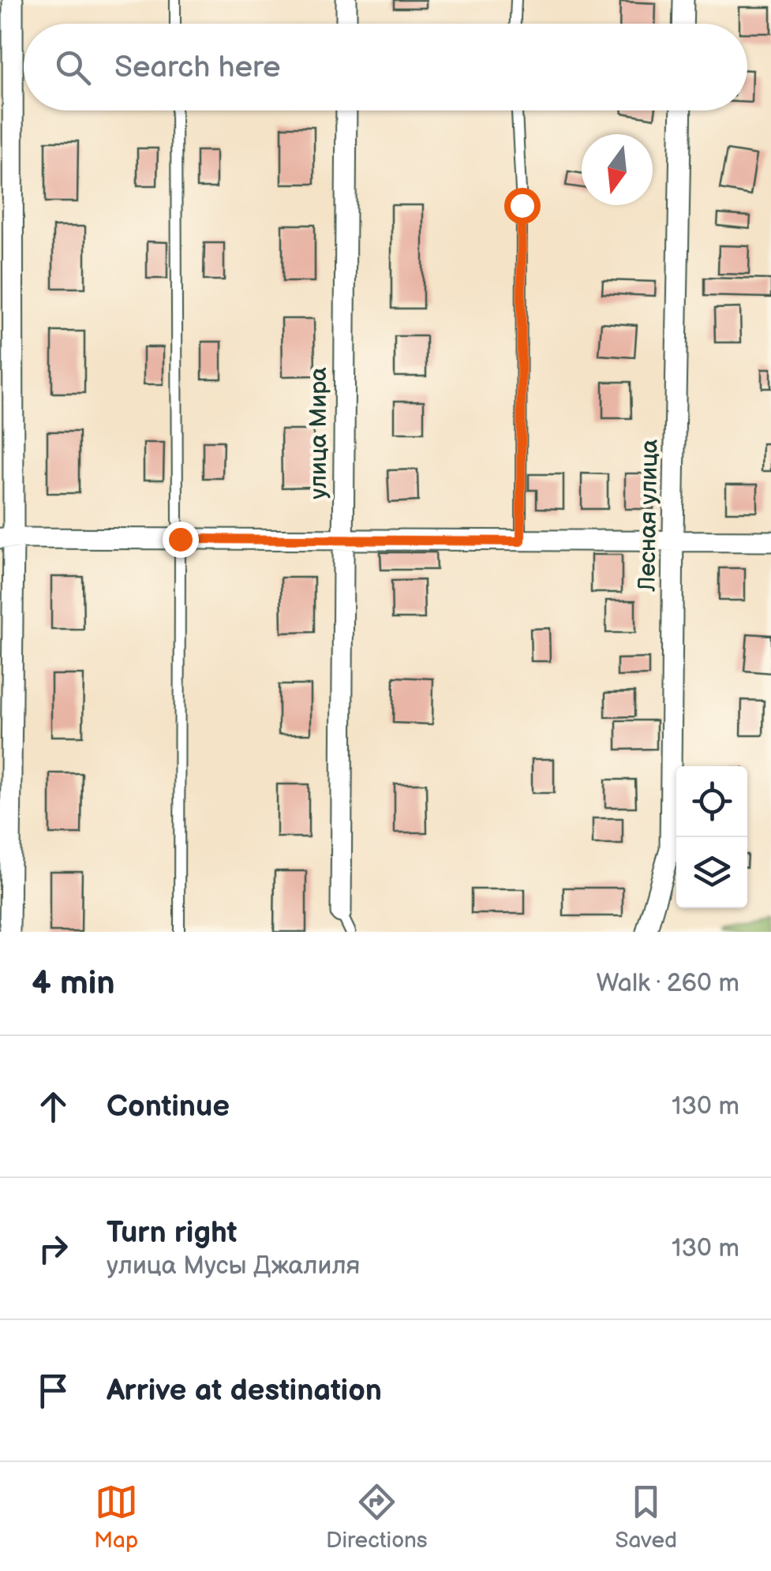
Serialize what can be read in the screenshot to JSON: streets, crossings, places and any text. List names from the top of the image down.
{
  "streets": {
    "street": ["улица Мира", "Лесная улица"]
  },
  "north": "bottom",
  "page": {
    "search": "Search here",
    "heading": ["4 min", "Walk · 260 m"],
    "list": [
      ["Continue", "130 m"],
      ["Turn right", "улица Мусы Джалиля", "130 m"],
      "Arrive at destination"
    ],
    "nav": ["Map", "Directions", "Saved"]
  }
}
